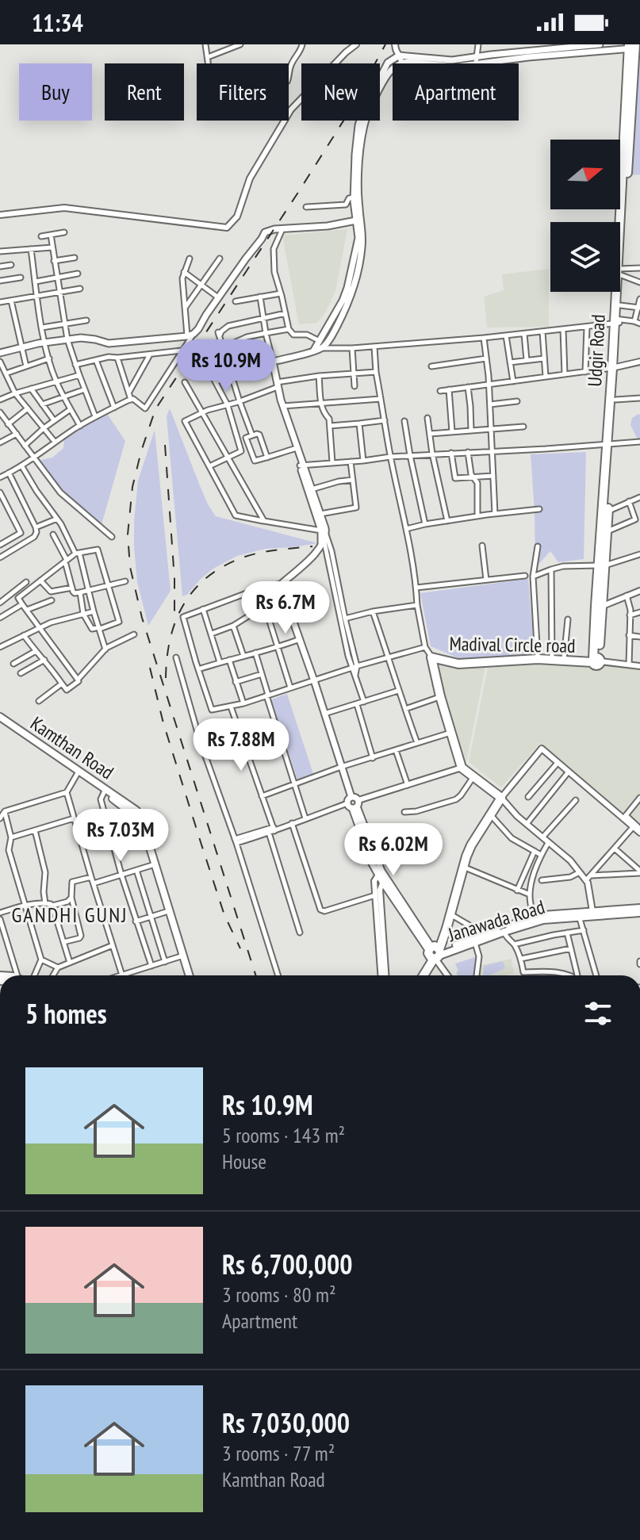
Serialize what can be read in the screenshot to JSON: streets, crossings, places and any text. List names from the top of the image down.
{
  "streets": {
    "highway": ["Udgir Road", "Madival Circle road"],
    "main road": ["Kamthan Road", "Janawada Road"]
  },
  "crossings": [
    ["Udgir Road", "Madival Circle road"]
  ],
  "districts": ["GANDHI GUNJ"],
  "north": "right",
  "page": {
    "status": "11:34",
    "chip": [
      "Buy",
      "Rent",
      "Filters",
      "New",
      "Apartment"
    ],
    "price": [
      "Rs 10.9M",
      "Rs 6.7M",
      "Rs 7.88M",
      "Rs 7.03M",
      "Rs 6.02M"
    ],
    "heading": "5 homes",
    "list": [
      {
        "name": "Rs 10.9M",
        "note": "5 rooms · 143 m² · House"
      },
      {
        "name": "Rs 6,700,000",
        "note": "3 rooms · 80 m² · Apartment"
      },
      {
        "name": "Rs 7,030,000",
        "note": "3 rooms · 77 m² · Kamthan Road"
      }
    ]
  }
}
